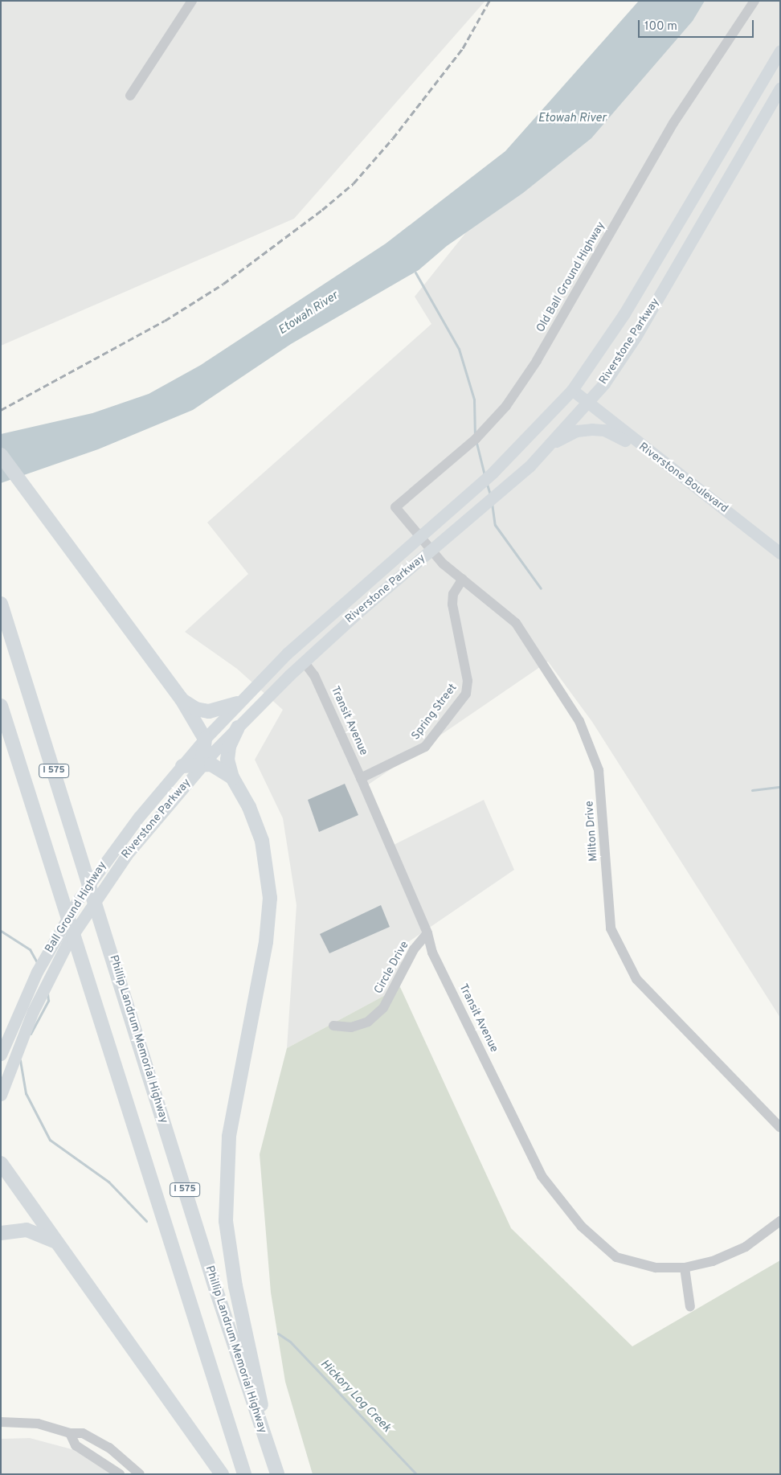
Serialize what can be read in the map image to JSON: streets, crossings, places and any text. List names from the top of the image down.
{
  "streets": {
    "highway": ["I 575", "Phillip Landrum Memorial Highway"],
    "main road": ["Riverstone Parkway", "Riverstone Boulevard", "Ball Ground Highway"],
    "street": [
      "Old Ball Ground Highway",
      "Spring Street",
      "Transit Avenue",
      "Milton Drive",
      "Circle Drive"
    ]
  },
  "crossings": [
    ["Old Ball Ground Highway", "Riverstone Parkway"],
    ["Old Ball Ground Highway", "Milton Drive"],
    ["Riverstone Parkway", "Riverstone Boulevard"],
    ["Riverstone Parkway", "Transit Avenue"],
    ["Riverstone Parkway", "Milton Drive"],
    ["Riverstone Parkway", "Ball Ground Highway"],
    ["Spring Street", "Transit Avenue"],
    ["Spring Street", "Milton Drive"],
    ["Transit Avenue", "Circle Drive"]
  ],
  "water": ["Etowah River", "Hickory Log Creek"],
  "scale_bar": "100 m"
}
